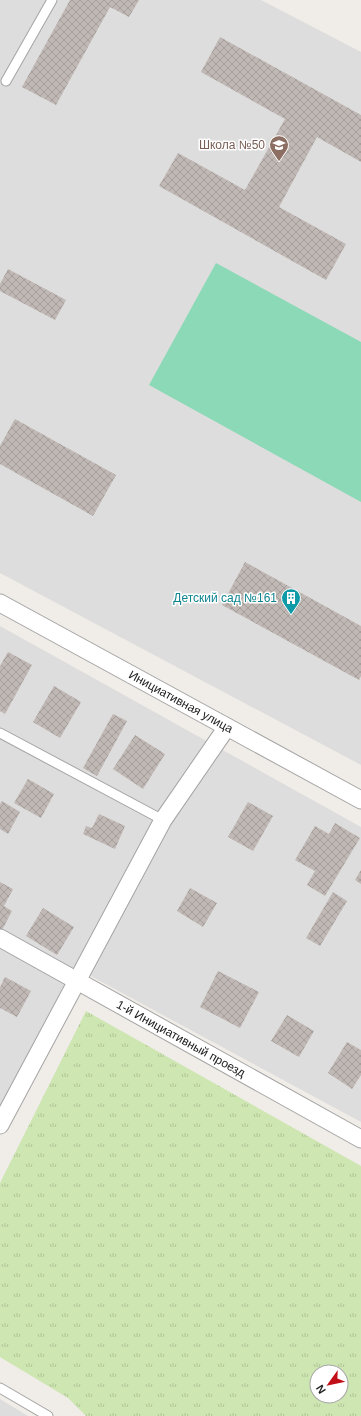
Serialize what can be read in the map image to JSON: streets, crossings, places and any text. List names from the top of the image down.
{
  "streets": {
    "street": ["Инициативная улица", "1-й Инициативный проезд"]
  },
  "places": {
    "school or university": ["Школа №50"],
    "building": ["Детский сад №161"]
  },
  "north": "bottom left"
}
